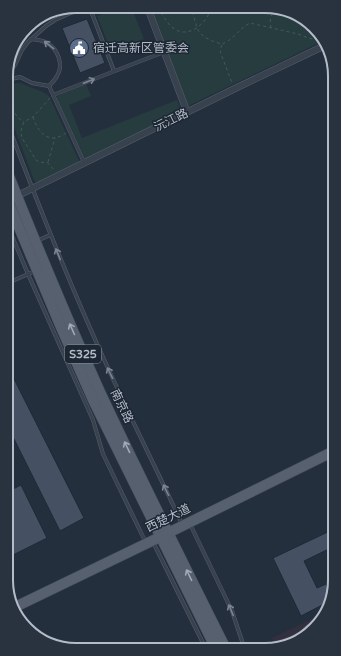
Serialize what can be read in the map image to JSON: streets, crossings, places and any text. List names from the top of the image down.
{
  "streets": {
    "main road": ["S325", "南京路", "西楚大道"],
    "street": ["沅江路"]
  },
  "crossings": [
    ["南京路", "西楚大道"]
  ],
  "places": {
    "public building": ["宿迁高新区管委会"]
  }
}
